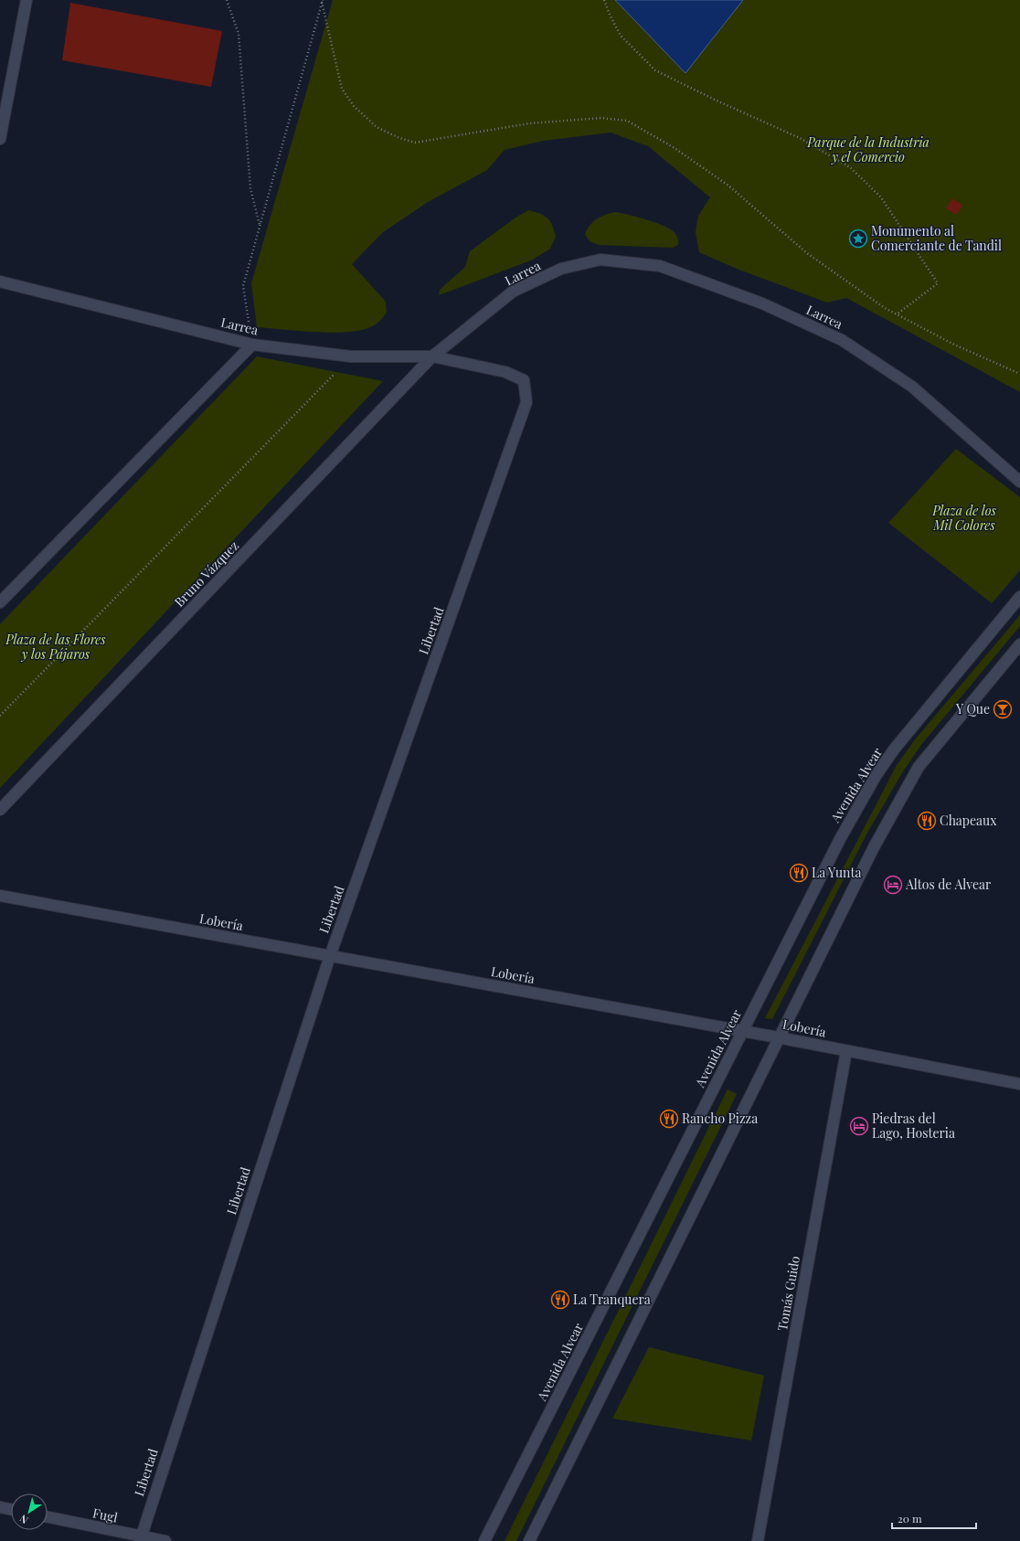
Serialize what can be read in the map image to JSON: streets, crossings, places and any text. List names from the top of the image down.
{
  "streets": {
    "street": [
      "Larrea",
      "Bruno Vázquez",
      "Libertad",
      "Avenida Alvear",
      "Lobería",
      "Tomás Guido",
      "Fugl"
    ]
  },
  "crossings": [
    ["Larrea", "Bruno Vázquez"],
    ["Larrea", "Libertad"],
    ["Bruno Vázquez", "Libertad"],
    ["Libertad", "Lobería"],
    ["Libertad", "Fugl"],
    ["Avenida Alvear", "Lobería"],
    ["Lobería", "Tomás Guido"]
  ],
  "parks": ["Parque de la Industria y el Comercio", "Plaza de los Mil Colores", "Plaza de las Flores y los Pájaros"],
  "places": {
    "place": ["Monumento al Comerciante de Tandil"],
    "bar": ["Y Que"],
    "restaurant": [
      "Chapeaux",
      "La Yunta",
      "Rancho Pizza",
      "La Tranquera"
    ],
    "hotel": ["Altos de Alvear", "Piedras del Lago, Hosteria"]
  },
  "scale_bar": "20 m",
  "north": "bottom left"
}
